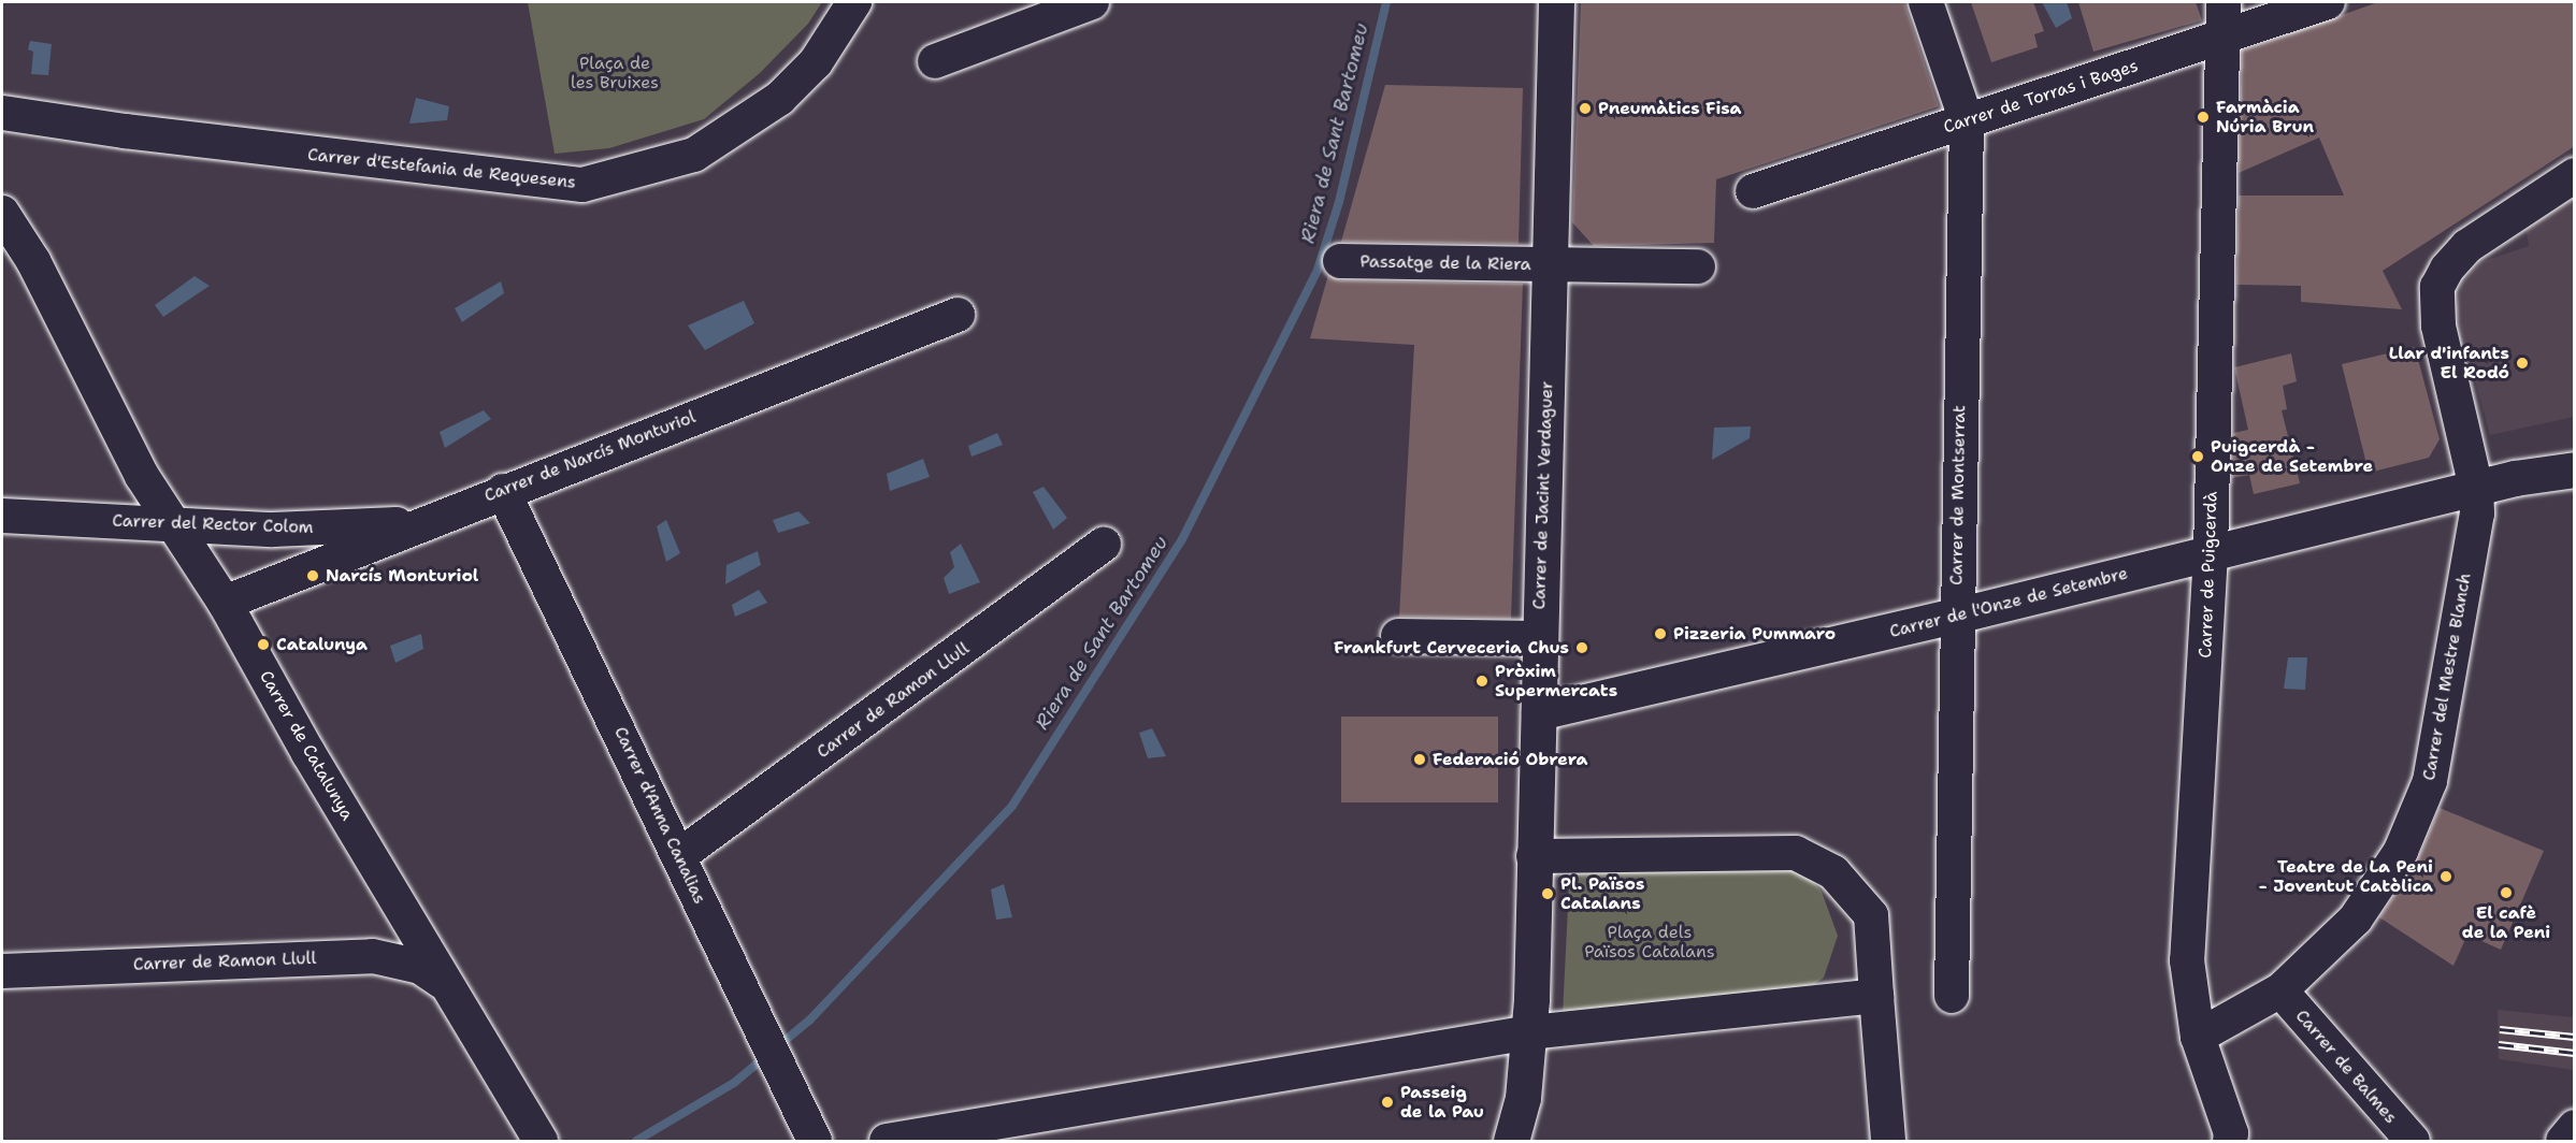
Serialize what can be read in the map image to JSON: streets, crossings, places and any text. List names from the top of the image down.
{
  "streets": {
    "main road": ["Carrer de Jacint Verdaguer", "Carrer de l'Onze de Setembre"],
    "street": [
      "Carrer de Torras i Bages",
      "Carrer d'Estefania de Requesens",
      "Passatge de la Riera",
      "Carrer de Narcís Monturiol",
      "Carrer de Montserrat",
      "Carrer del Rector Colom",
      "Carrer de Puigcerdà",
      "Carrer del Mestre Blanch",
      "Carrer de Ramon Llull",
      "Carrer de Catalunya",
      "Carrer d'Anna Canalias",
      "Carrer de Balmes"
    ]
  },
  "crossings": [
    ["Carrer de Torras i Bages", "Carrer de Montserrat"],
    ["Carrer de Torras i Bages", "Carrer de Puigcerdà"],
    ["Passatge de la Riera", "Carrer de Jacint Verdaguer"],
    ["Carrer de Narcís Monturiol", "Carrer del Rector Colom"],
    ["Carrer de Narcís Monturiol", "Carrer de Catalunya"],
    ["Carrer de Narcís Monturiol", "Carrer d'Anna Canalias"],
    ["Carrer de Jacint Verdaguer", "Carrer de l'Onze de Setembre"],
    ["Carrer de Montserrat", "Carrer de l'Onze de Setembre"],
    ["Carrer del Rector Colom", "Carrer de Catalunya"],
    ["Carrer de Puigcerdà", "Carrer de l'Onze de Setembre"],
    ["Carrer de Puigcerdà", "Carrer del Mestre Blanch"],
    ["Carrer de l'Onze de Setembre", "Carrer del Mestre Blanch"],
    ["Carrer del Mestre Blanch", "Carrer de Balmes"],
    ["Carrer de Ramon Llull", "Carrer de Catalunya"],
    ["Carrer de Ramon Llull", "Carrer d'Anna Canalias"]
  ],
  "water": ["Riera de Sant Bartomeu"],
  "parks": ["Plaça de les Bruixes", "Plaça dels Països Catalans"],
  "places": [
    "Pneumàtics Fisa",
    "Farmàcia Núria Brun",
    "Llar d'infants El Rodó",
    "Puigcerdà - Onze de Setembre",
    "Narcís Monturiol",
    "Pizzeria Pummaro",
    "Catalunya",
    "Frankfurt Cerveceria Chus",
    "Pròxim Supermercats",
    "Federació Obrera",
    "Teatre de La Peni - Joventut Catòlica",
    "El cafè de la Peni",
    "Pl. Països Catalans",
    "Passeig de la Pau"
  ]
}
